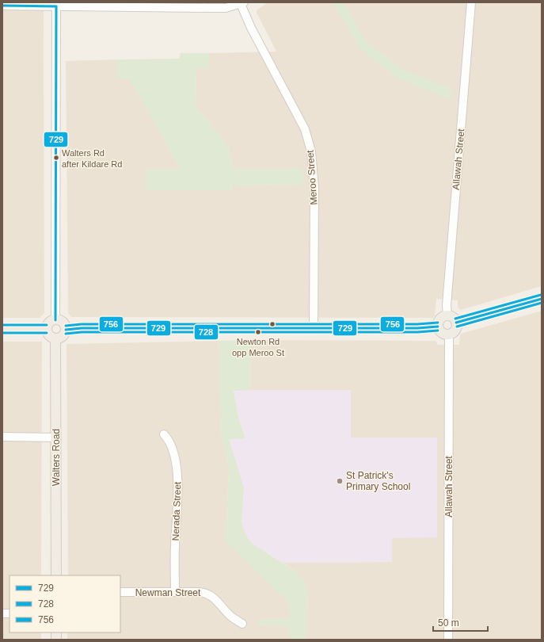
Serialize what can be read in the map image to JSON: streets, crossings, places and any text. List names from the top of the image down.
{
  "streets": {
    "main road": ["Walters Road"],
    "street": [
      "Allawah Street",
      "Meroo Street",
      "Nerada Street",
      "Newman Street"
    ]
  },
  "crossings": [
    ["Nerada Street", "Newman Street"]
  ],
  "places": ["Walters Rd after Kildare Rd", "Newton Rd opp Meroo St", "St Patrick's Primary School"],
  "lines": ["transit line 729", "transit line 756", "transit line 728"],
  "legend": ["729", "728", "756"],
  "scale_bar": "50 m"
}
